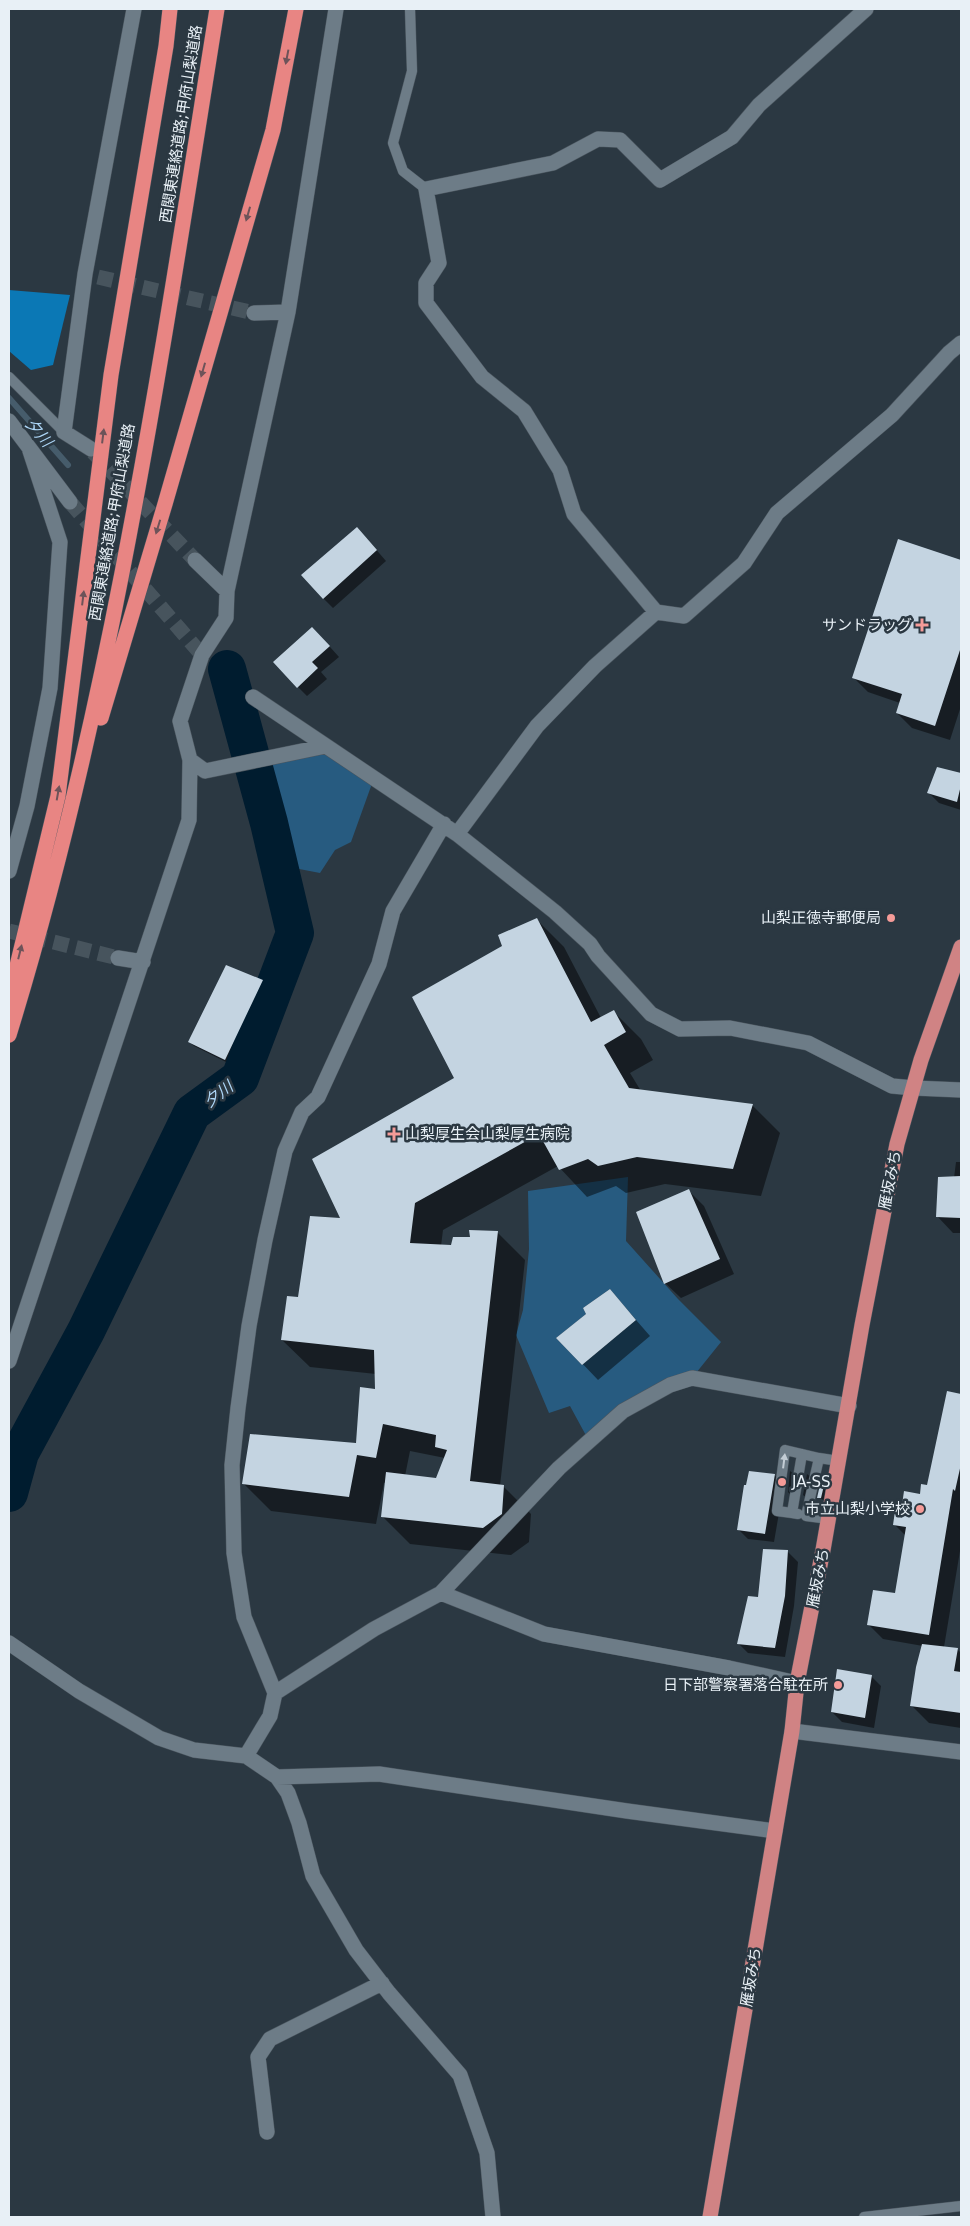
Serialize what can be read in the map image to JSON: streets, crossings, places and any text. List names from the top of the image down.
{
  "streets": {
    "highway": ["西関東連絡道路;甲府山梨道路", "雁坂みち"]
  },
  "water": ["夕川"],
  "places": {
    "health": ["サンドラッグ", "山梨厚生会山梨厚生病院"],
    "other": [
      "山梨正徳寺郵便局",
      "JA-SS",
      "市立山梨小学校",
      "日下部警察署落合駐在所"
    ]
  }
}
